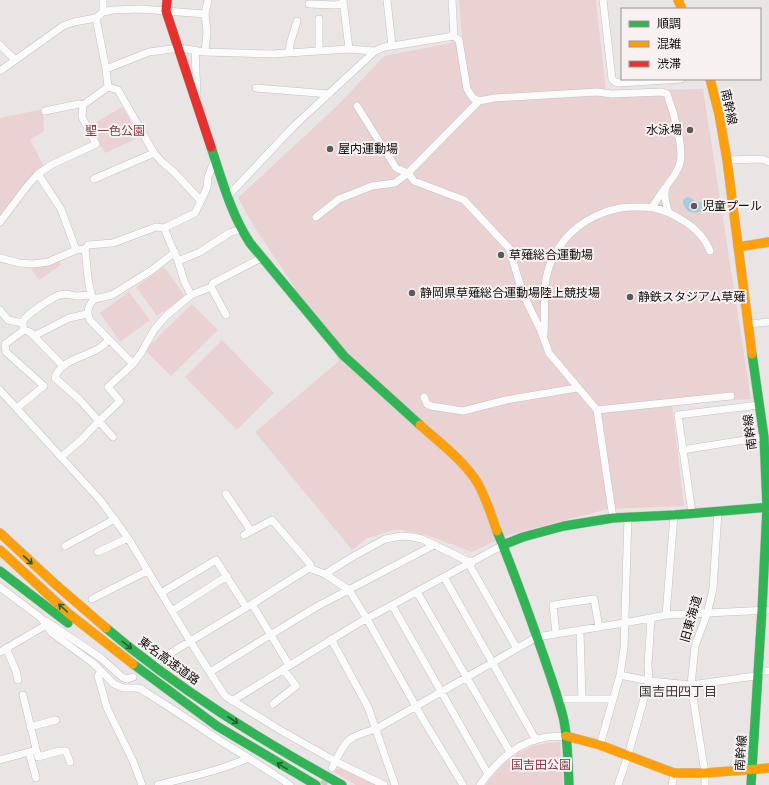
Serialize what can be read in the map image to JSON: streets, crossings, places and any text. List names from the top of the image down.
{
  "streets": {
    "main road": ["南幹線", "東名高速道路"],
    "street": ["旧東海道"]
  },
  "districts": ["国吉田四丁目"],
  "parks": ["聖一色公園", "国吉田公園"],
  "places": [
    "水泳場",
    "屋内運動場",
    "児童プール",
    "草薙総合運動場",
    "静岡県草薙総合運動場陸上競技場",
    "静鉄スタジアム草薙"
  ],
  "legend": ["順調", "混雑", "渋滞"]
}
